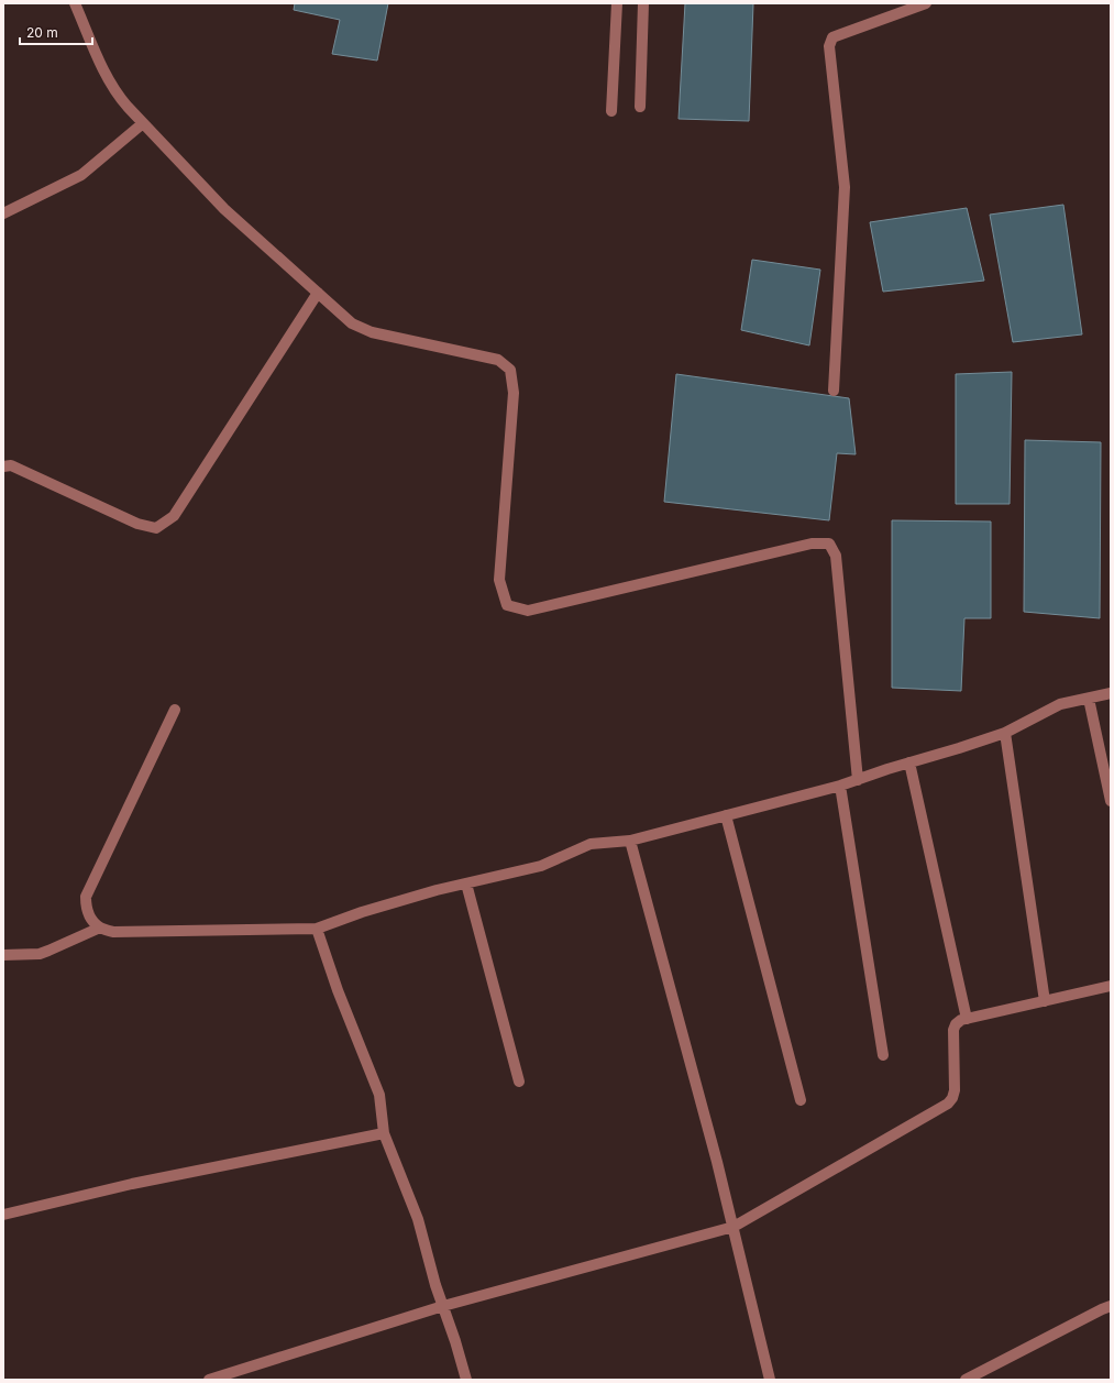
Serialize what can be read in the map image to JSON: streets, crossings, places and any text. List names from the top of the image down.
{
  "scale_bar": "20 m"
}
